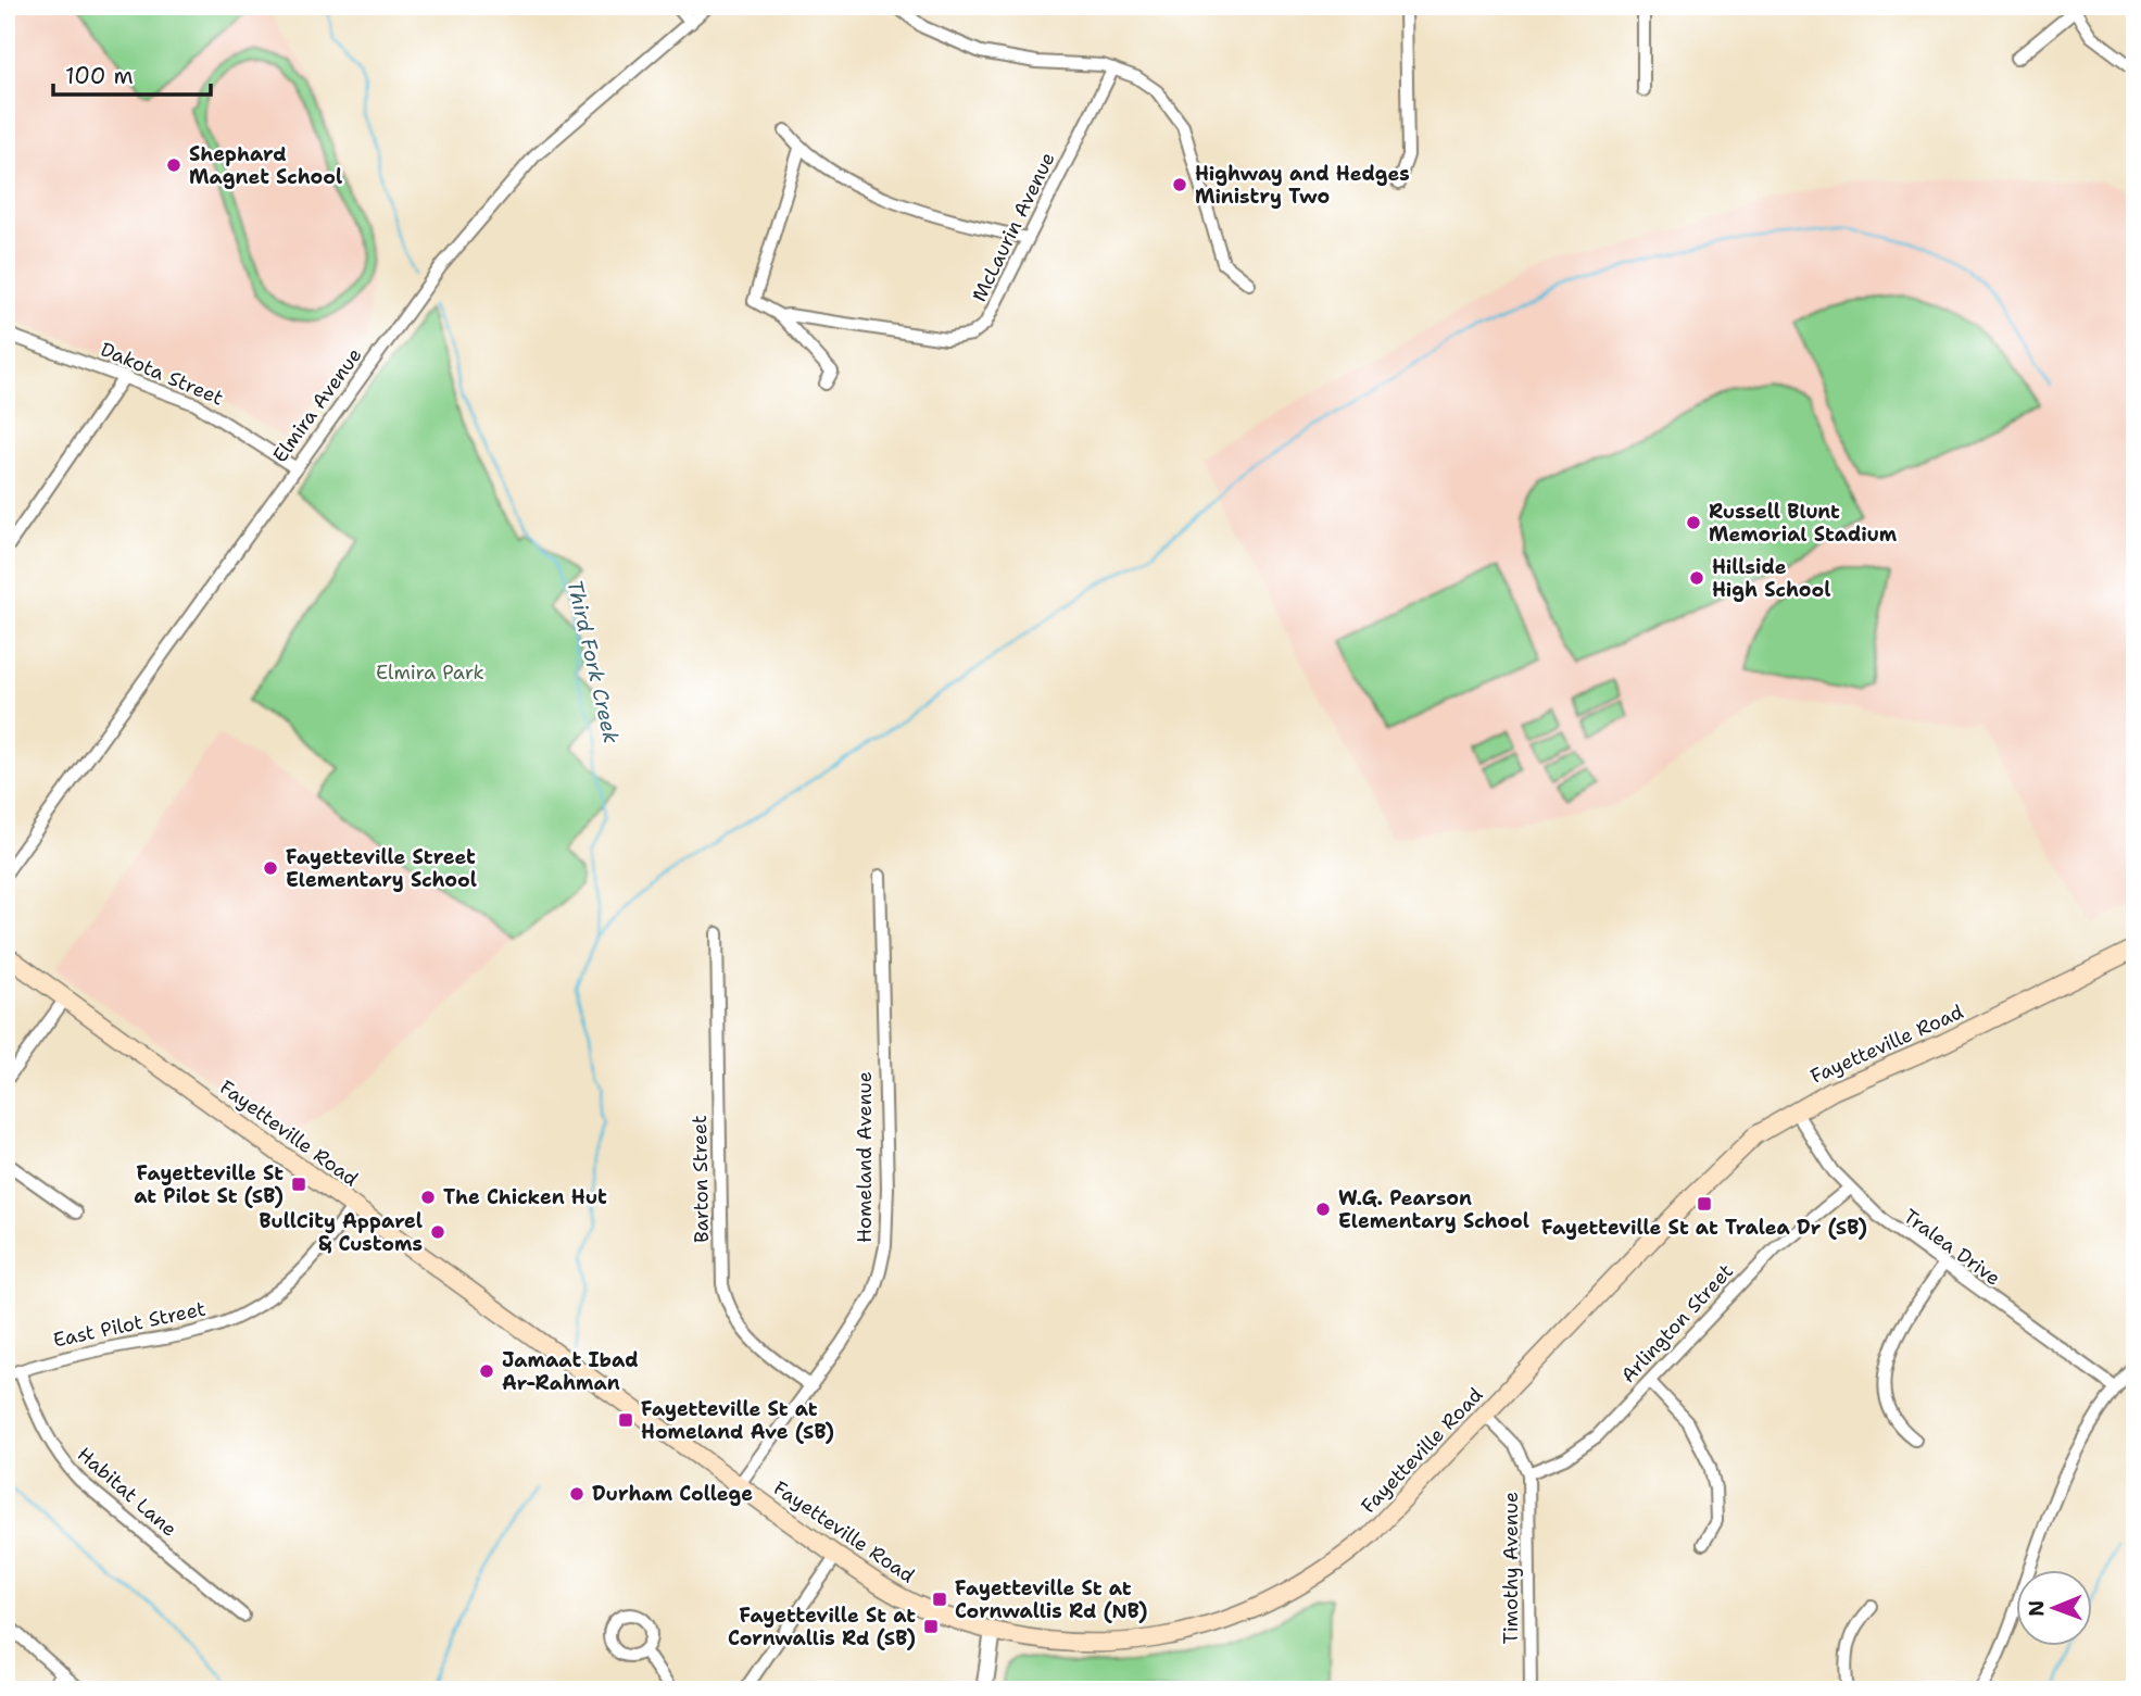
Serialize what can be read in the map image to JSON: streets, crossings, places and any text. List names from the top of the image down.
{
  "streets": {
    "main road": ["Fayetteville Road"],
    "street": [
      "McLaurin Avenue",
      "Dakota Street",
      "Elmira Avenue",
      "Homeland Avenue",
      "Barton Street",
      "Tralea Drive",
      "Arlington Street",
      "East Pilot Street",
      "Habitat Lane",
      "Timothy Avenue"
    ]
  },
  "crossings": [
    ["Dakota Street", "Elmira Avenue"],
    ["Fayetteville Road", "Homeland Avenue"],
    ["Fayetteville Road", "Tralea Drive"],
    ["Fayetteville Road", "East Pilot Street"],
    ["Fayetteville Road", "Timothy Avenue"],
    ["Homeland Avenue", "Barton Street"],
    ["Tralea Drive", "Arlington Street"],
    ["Arlington Street", "Timothy Avenue"],
    ["East Pilot Street", "Habitat Lane"]
  ],
  "water": ["Third Fork Creek"],
  "parks": ["Elmira Park"],
  "places": {
    "other": [
      "Shephard Magnet School",
      "Highway and Hedges Ministry Two",
      "Russell Blunt Memorial Stadium",
      "Hillside High School",
      "Fayetteville Street Elementary School",
      "The Chicken Hut",
      "W.G. Pearson Elementary School",
      "BullCity Apparel & Customs",
      "Jamaat Ibad Ar-Rahman",
      "Durham College"
    ],
    "transit": [
      "Fayetteville St at Pilot St (SB)",
      "Fayetteville St at Tralea Dr (SB)",
      "Fayetteville St at Homeland Ave (SB)",
      "Fayetteville St at Cornwallis Rd (NB)",
      "Fayetteville St at Cornwallis Rd (SB)"
    ]
  },
  "scale_bar": "100 m",
  "north": "left"
}
